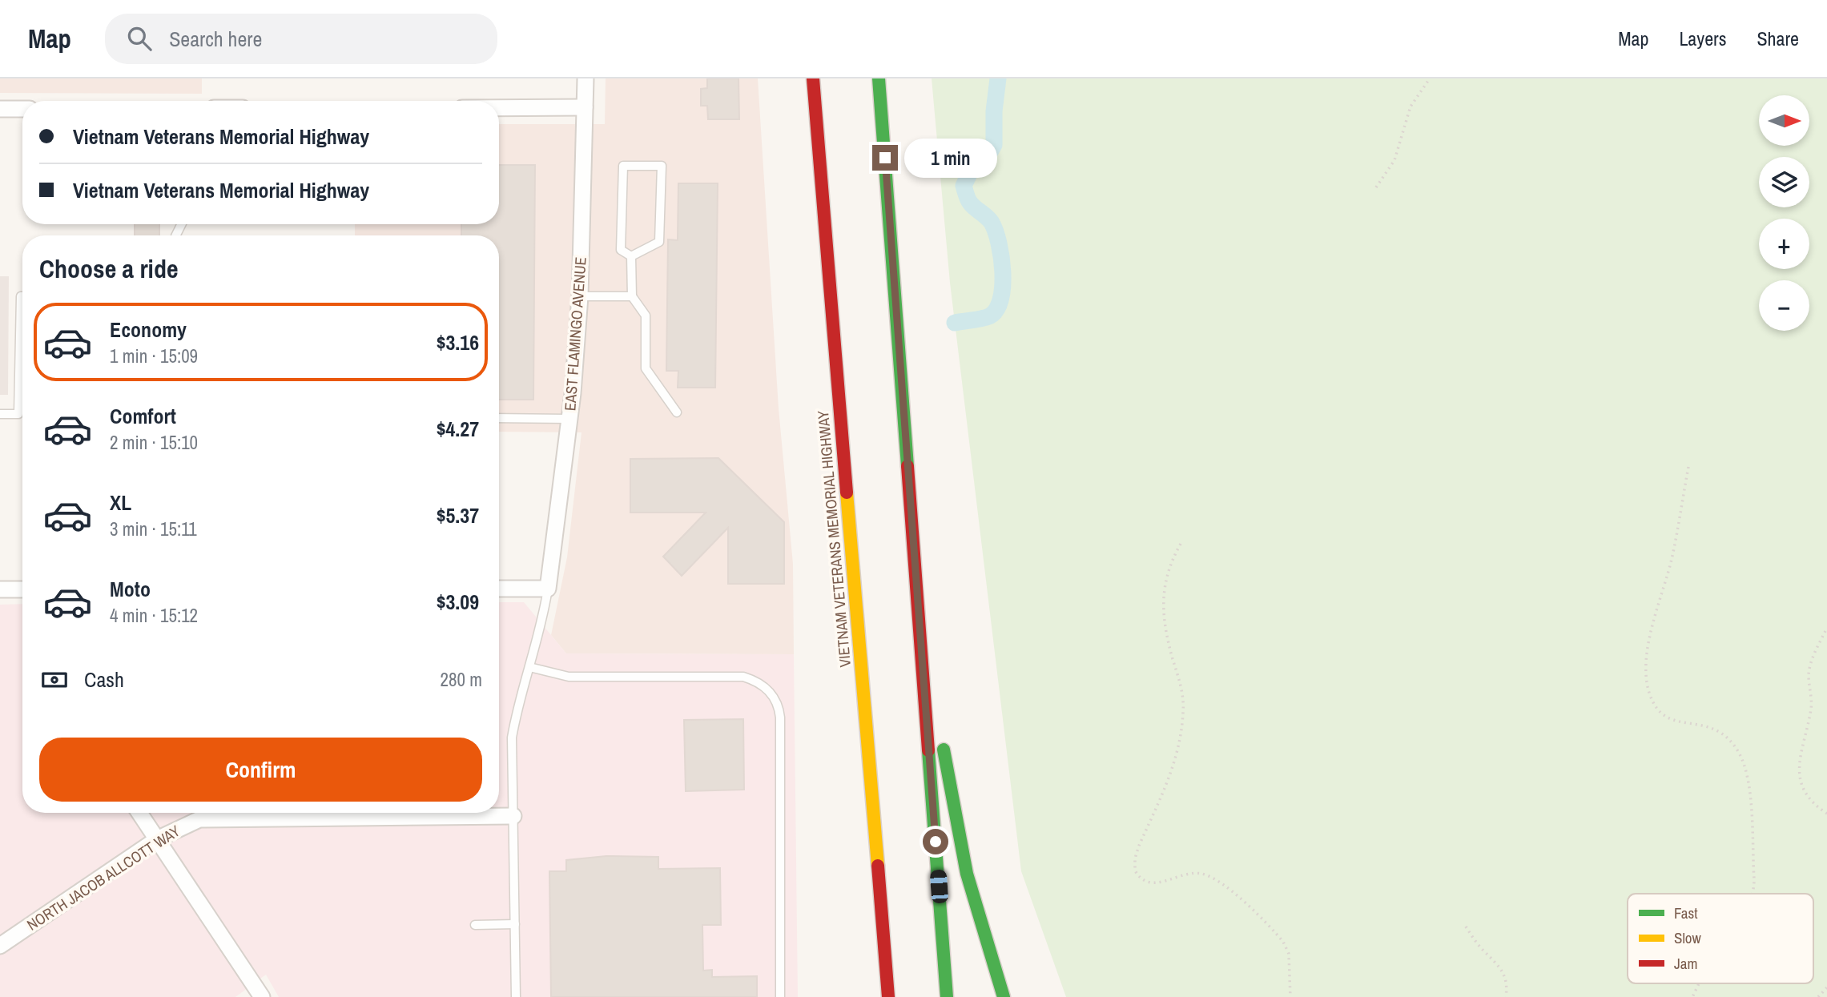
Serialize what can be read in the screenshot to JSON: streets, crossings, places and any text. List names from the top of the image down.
{
  "streets": {
    "highway": ["VIETNAM VETERANS MEMORIAL HIGHWAY"],
    "street": ["EAST FLAMINGO AVENUE", "NORTH JACOB ALLCOTT WAY"]
  },
  "legend": ["Fast", "Slow", "Jam"],
  "north": "right",
  "page": {
    "header": "Map",
    "search": "Search here",
    "nav": ["Map", "Layers", "Share"],
    "map_buttons": ["+", "−"],
    "banner": ["Vietnam Veterans Memorial Highway", "Vietnam Veterans Memorial Highway"],
    "bubble": "1 min",
    "heading": "Choose a ride",
    "list": [
      {
        "name": "Economy",
        "note": "1 min · 15:09",
        "value": "$3.16"
      },
      {
        "name": "Comfort",
        "note": "2 min · 15:10",
        "value": "$4.27"
      },
      {
        "name": "XL",
        "note": "3 min · 15:11",
        "value": "$5.37"
      },
      {
        "name": "Moto",
        "note": "4 min · 15:12",
        "value": "$3.09"
      }
    ],
    "pay": ["Cash", "280 m"],
    "buttons": "Confirm"
  }
}
